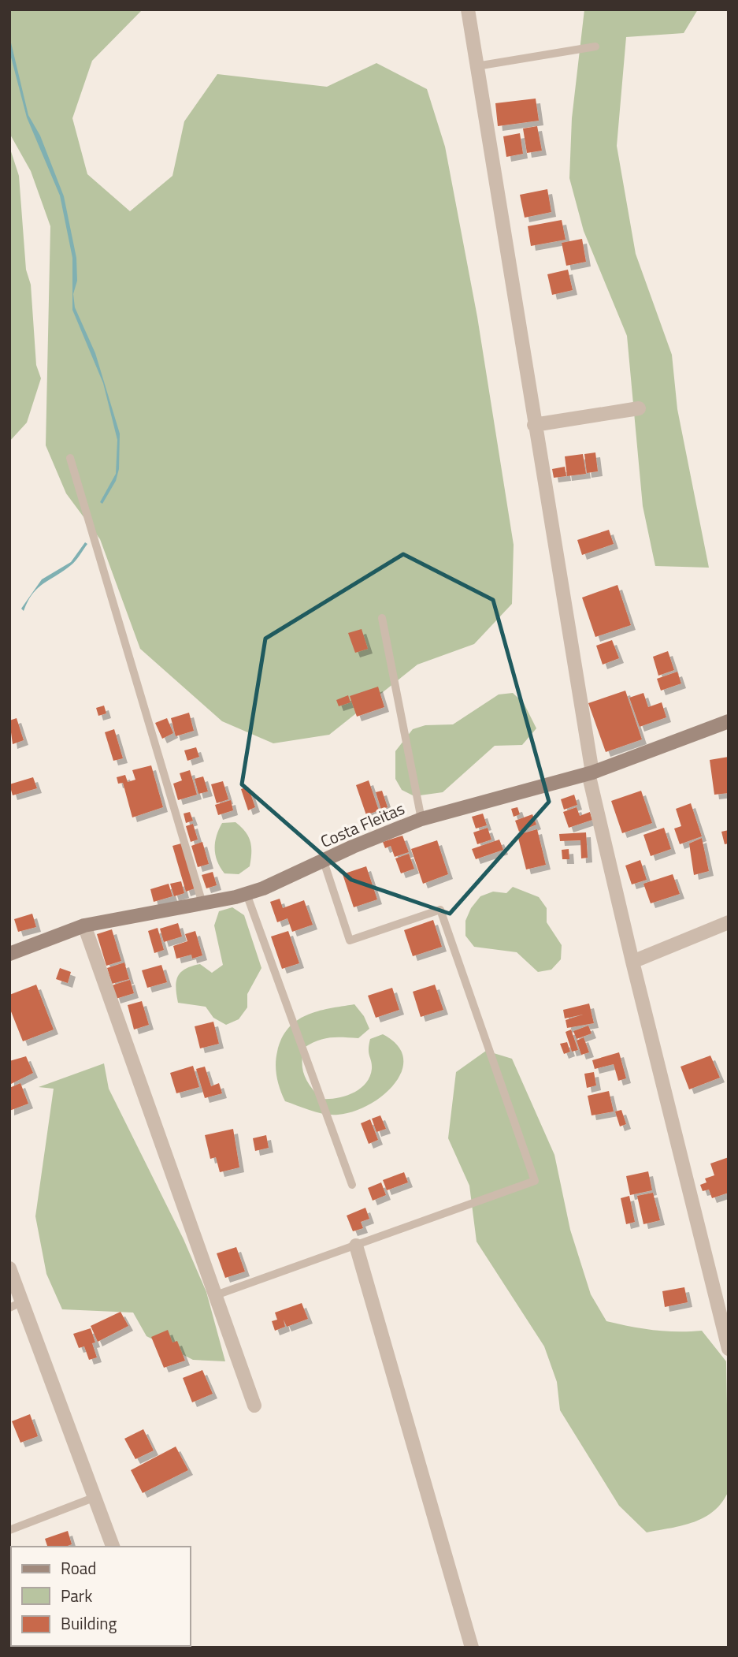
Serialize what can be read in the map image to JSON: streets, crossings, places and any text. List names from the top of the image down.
{
  "streets": {
    "main road": ["Costa Fleitas"]
  },
  "legend": ["Road", "Park", "Building"]
}
